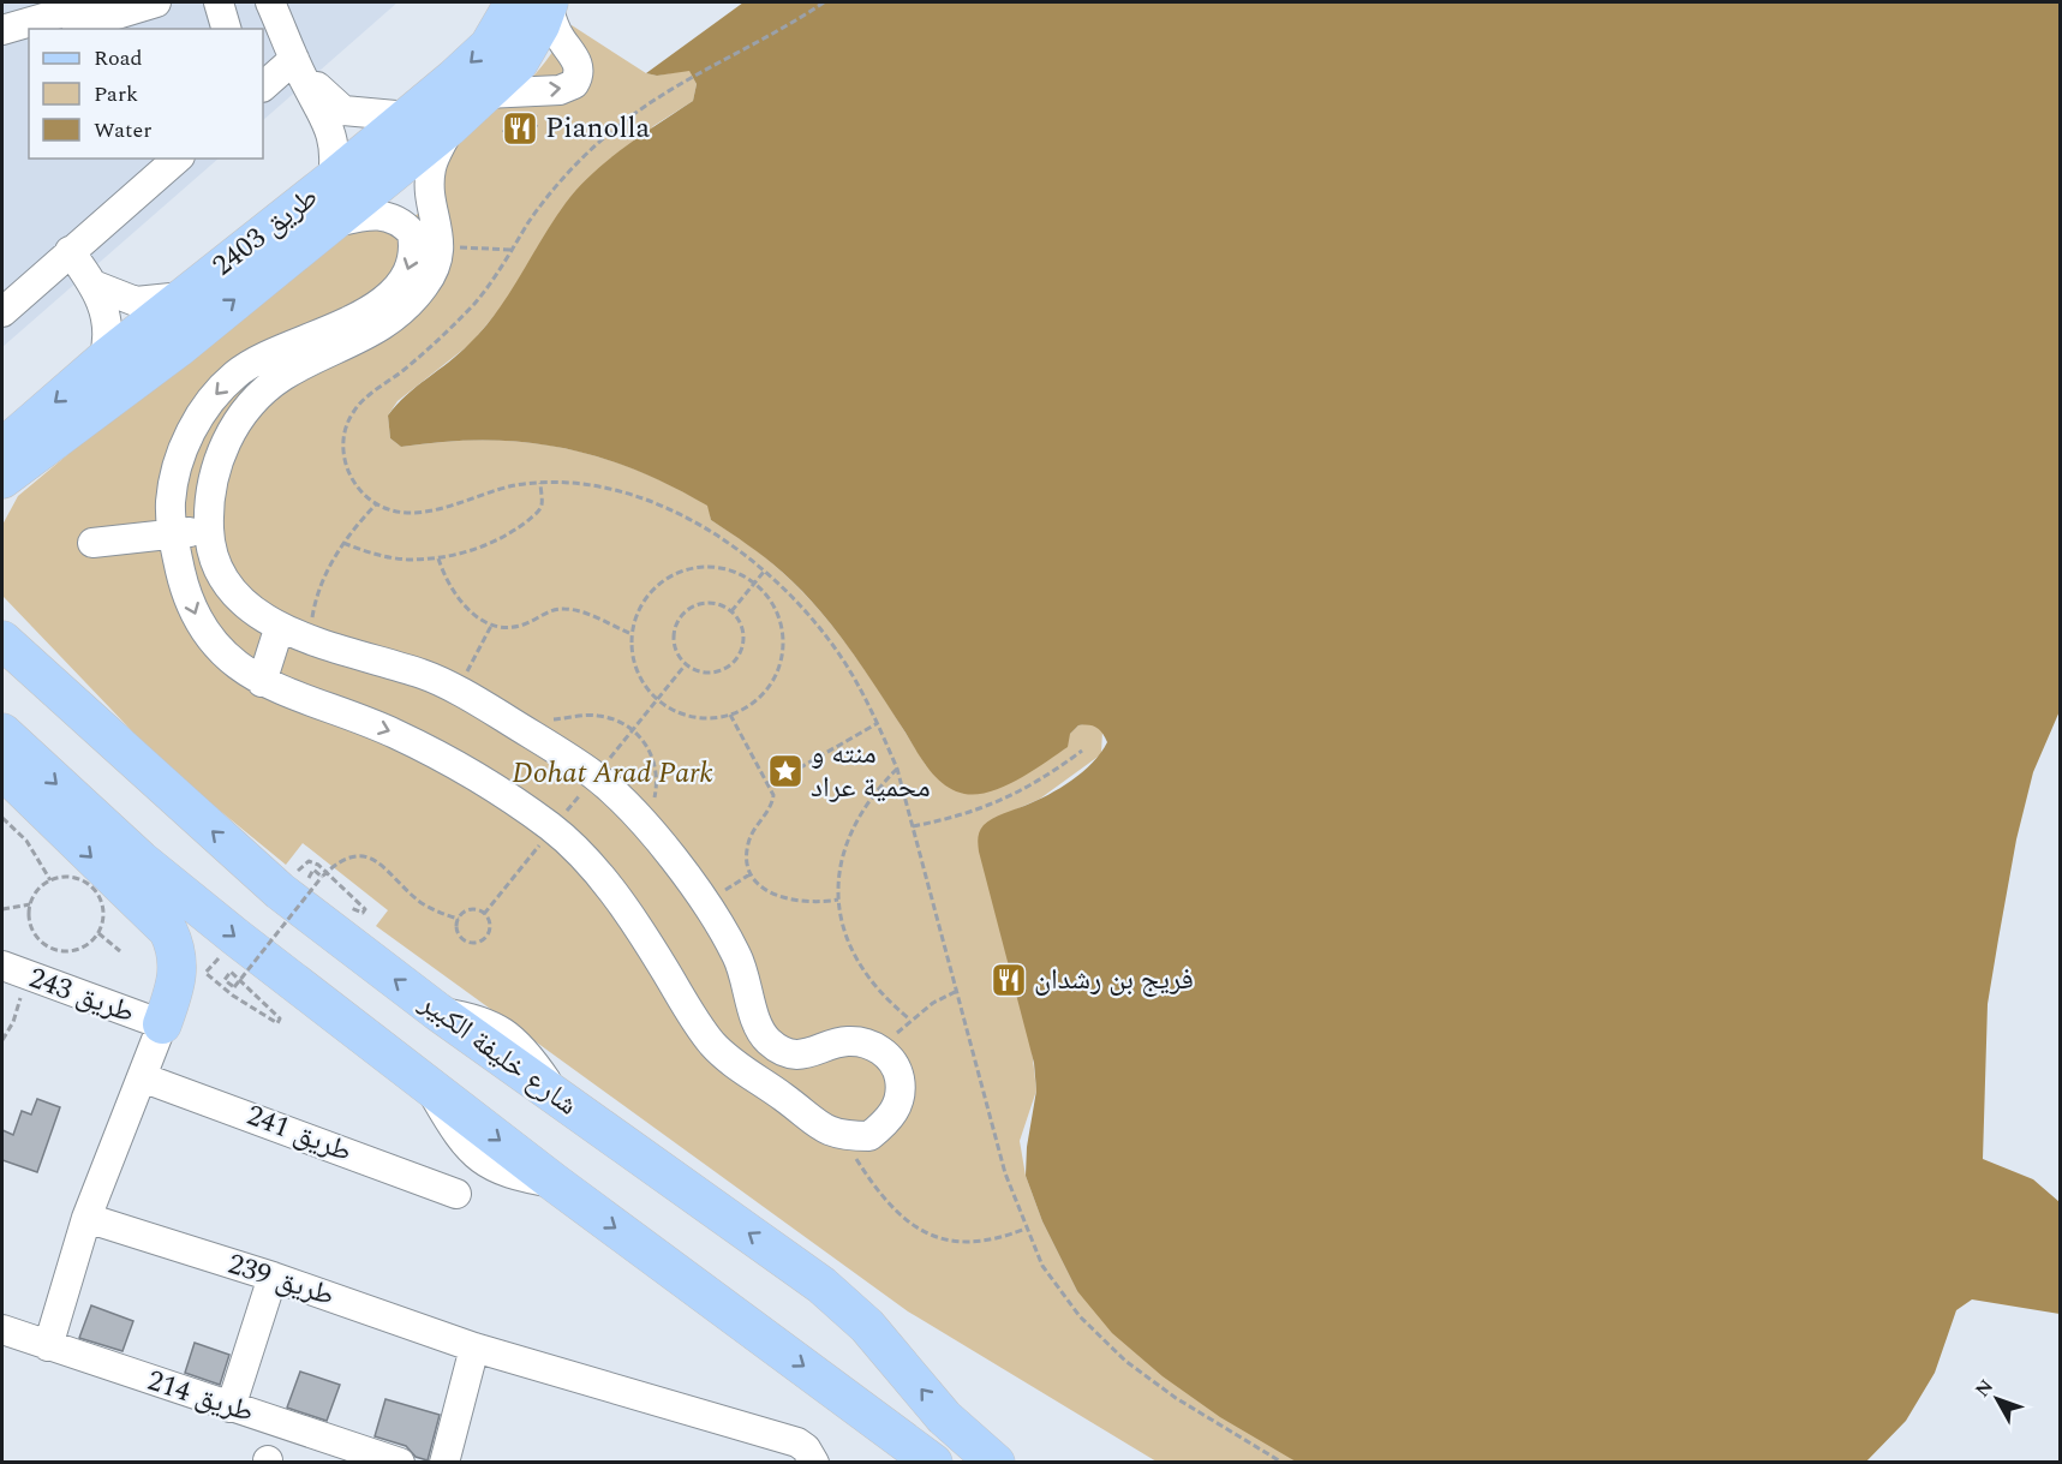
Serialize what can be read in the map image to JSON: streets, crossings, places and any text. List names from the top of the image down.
{
  "streets": {
    "main road": ["طريق 2403", "شارع خليفة الكبير"],
    "street": [
      "طريق 243",
      "طريق 241",
      "طريق 239",
      "طريق 214"
    ]
  },
  "parks": ["Dohat Arad Park"],
  "places": {
    "restaurant": ["Pianolla", "فريج بن رشدان"],
    "place": ["منته و محمية عراد"]
  },
  "legend": ["Road", "Park", "Water"],
  "north": "top left"
}
